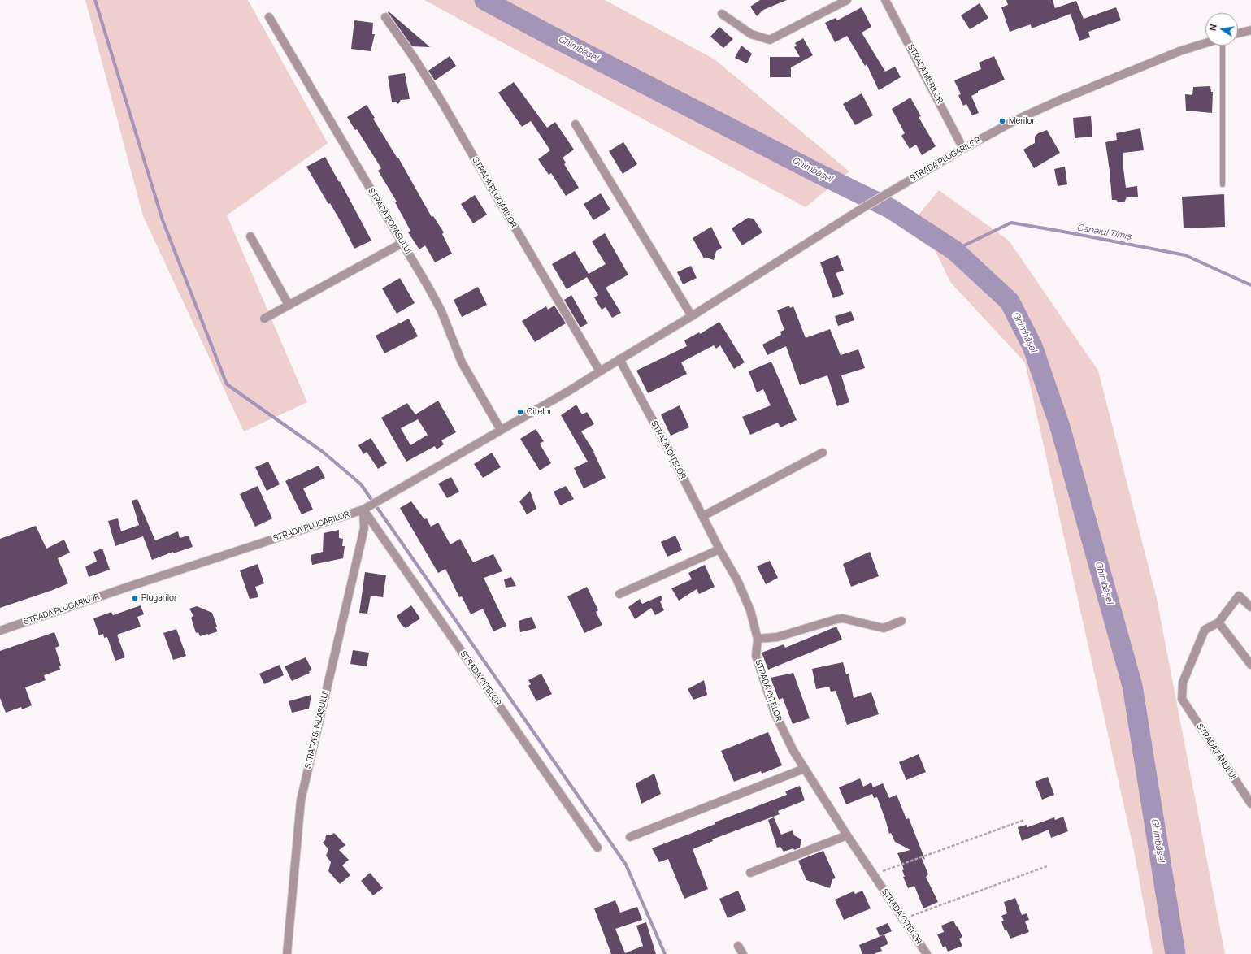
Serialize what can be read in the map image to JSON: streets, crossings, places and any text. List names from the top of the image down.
{
  "streets": {
    "street": [
      "STRADA MERILOR",
      "STRADA PLUGARILOR",
      "STRADA POPASULUI",
      "STRADA OIȚELOR",
      "STRADA SURLAȘULUI",
      "STRADA FÂNULUI"
    ]
  },
  "crossings": [
    ["STRADA MERILOR", "STRADA PLUGARILOR"],
    ["STRADA PLUGARILOR", "STRADA POPASULUI"],
    ["STRADA PLUGARILOR", "STRADA OIȚELOR"],
    ["STRADA PLUGARILOR", "STRADA SURLAȘULUI"],
    ["STRADA OIȚELOR", "STRADA SURLAȘULUI"]
  ],
  "water": ["Ghimbășel", "Canalul Timiș"],
  "places": ["Merilor", "Oițelor", "Plugarilor"],
  "north": "left"
}
